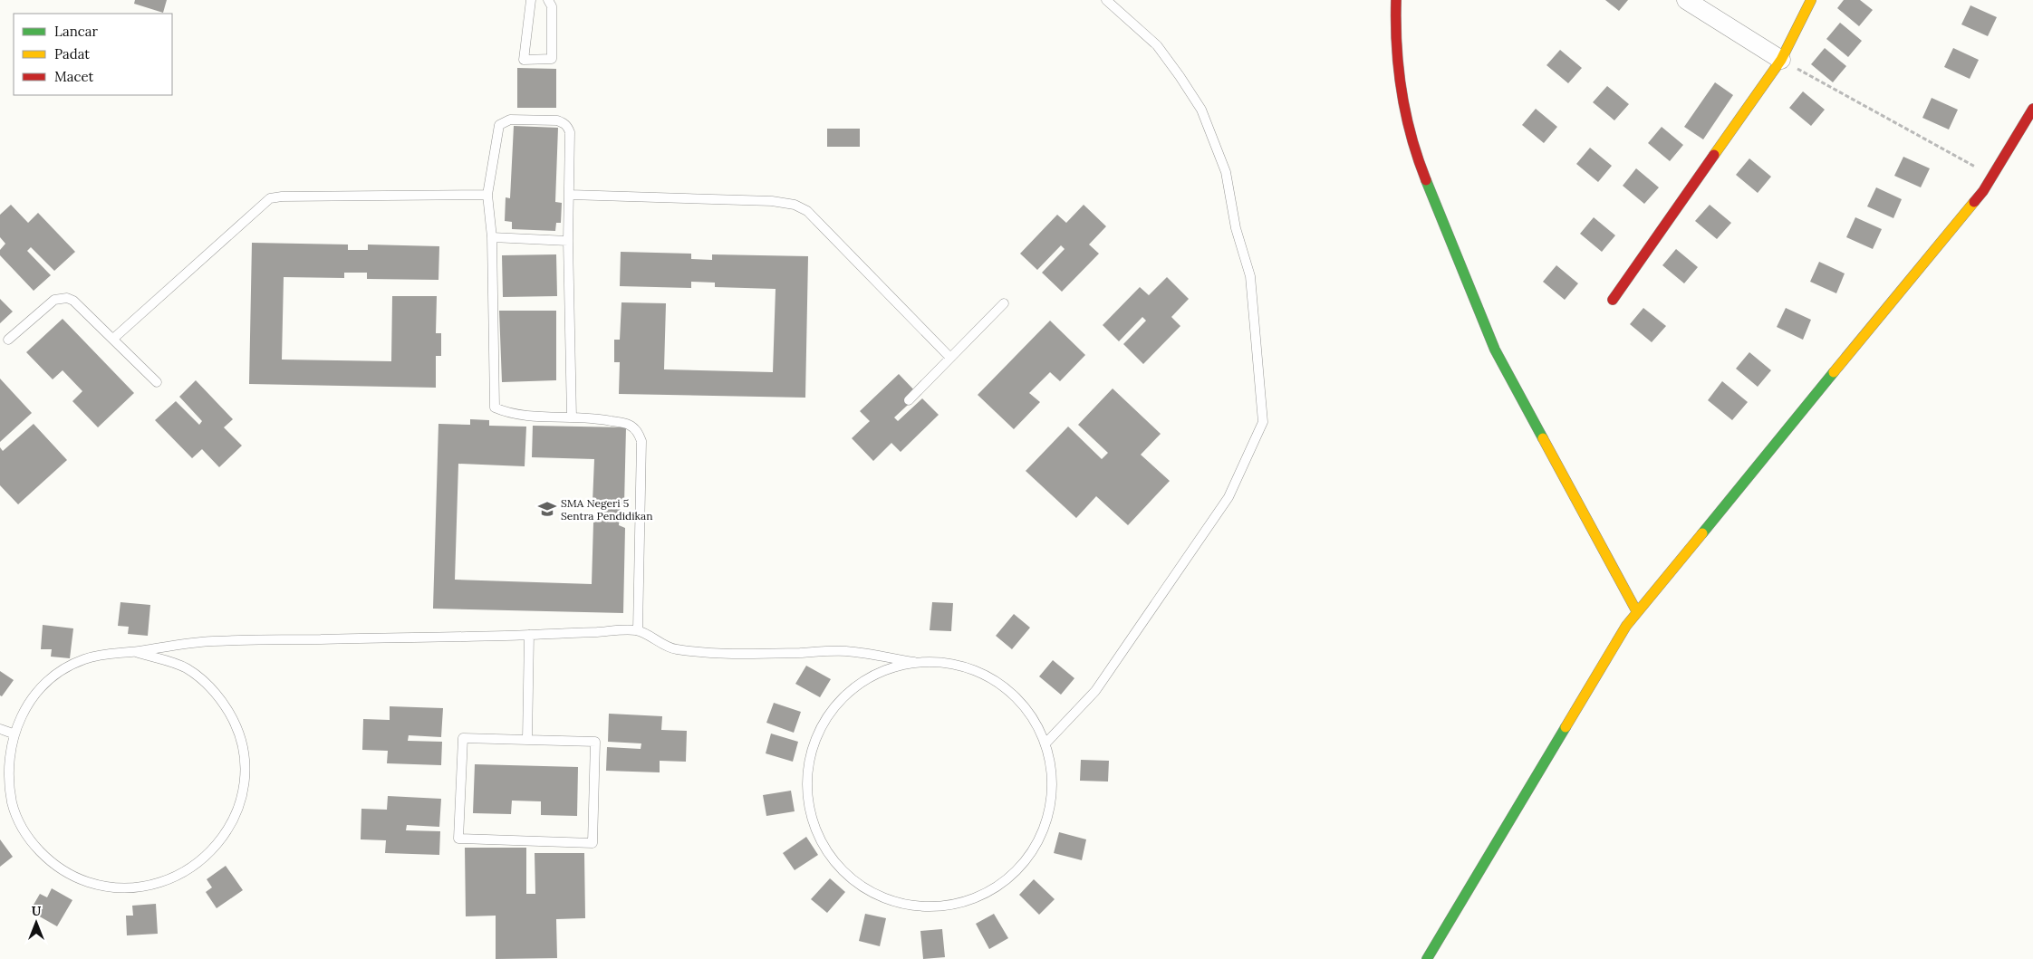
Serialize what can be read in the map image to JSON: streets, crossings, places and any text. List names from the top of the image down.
{
  "places": {
    "school or university": ["SMA Negeri 5 Sentra Pendidikan"]
  },
  "legend": ["Lancar", "Padat", "Macet"],
  "north": "top"
}
